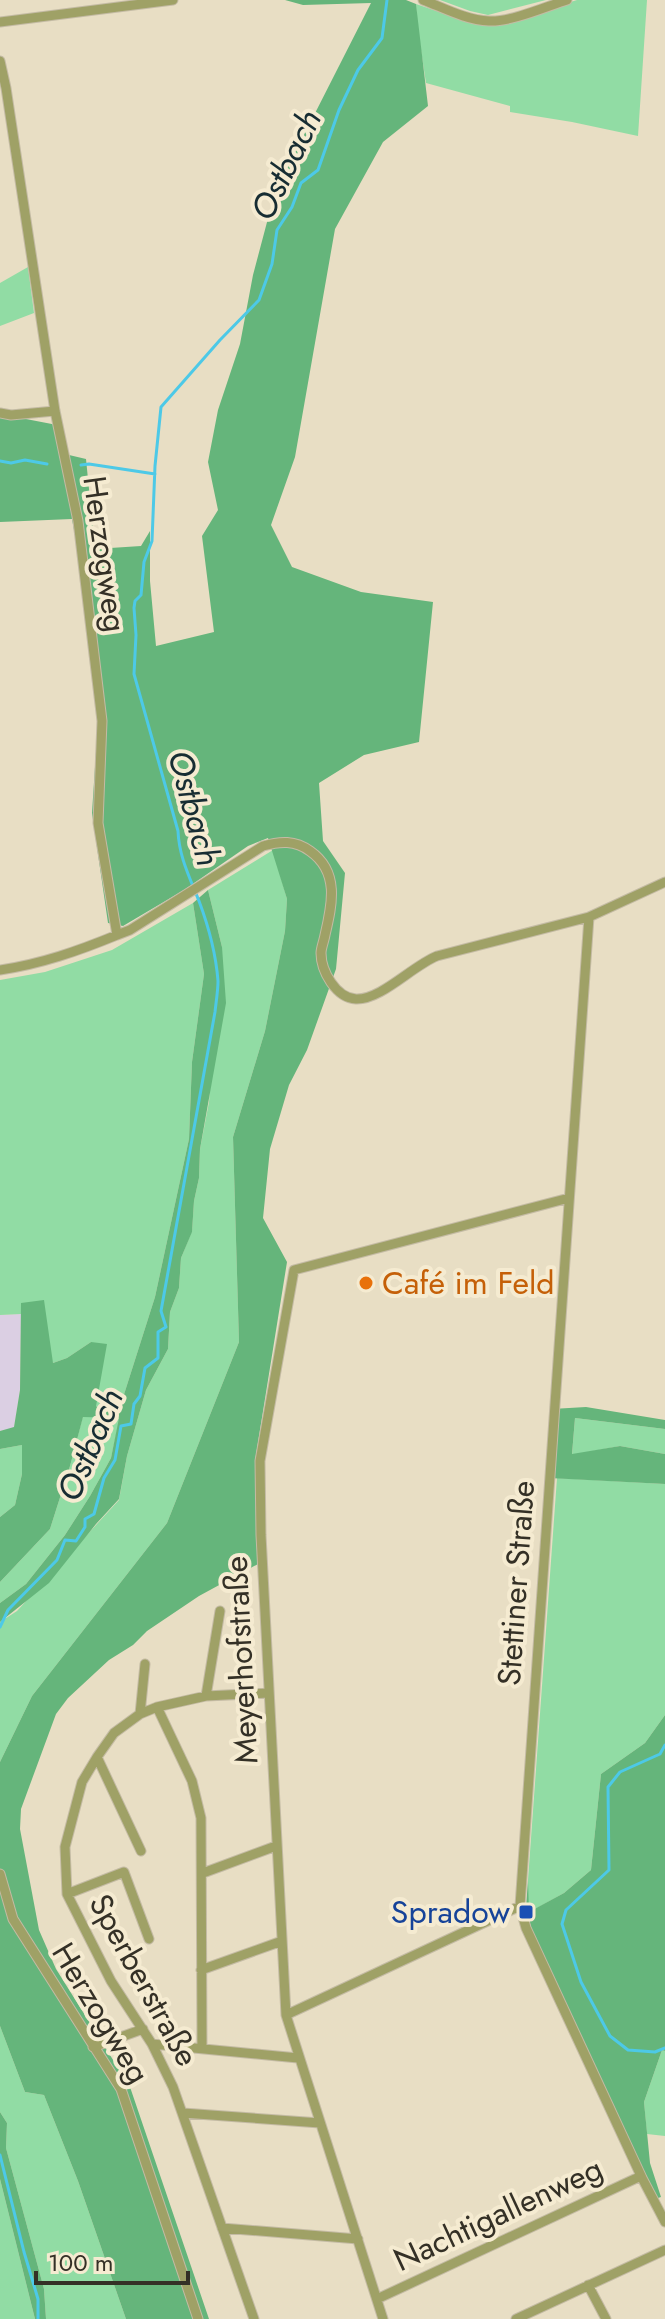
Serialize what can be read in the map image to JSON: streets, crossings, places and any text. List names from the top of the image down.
{
  "streets": {
    "street": [
      "Herzogweg",
      "Stettiner Straße",
      "Meyerhofstraße",
      "Sperberstraße",
      "Nachtigallenweg"
    ]
  },
  "crossings": [
    ["Stettiner Straße", "Meyerhofstraße"],
    ["Stettiner Straße", "Nachtigallenweg"],
    ["Meyerhofstraße", "Sperberstraße"],
    ["Meyerhofstraße", "Nachtigallenweg"]
  ],
  "water": ["Ostbach"],
  "places": {
    "other": ["Café im Feld"],
    "transit": ["Spradow"]
  },
  "scale_bar": "100 m"
}
